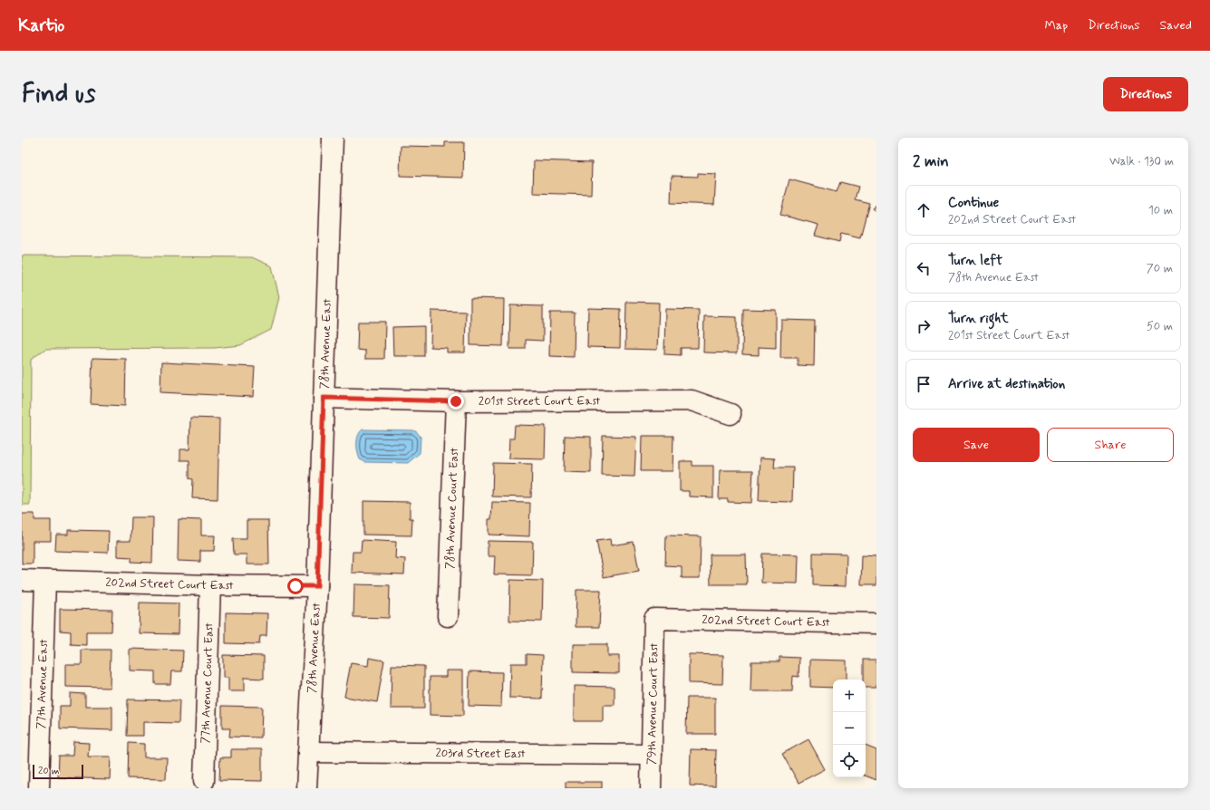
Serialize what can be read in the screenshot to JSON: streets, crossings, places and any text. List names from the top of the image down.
{
  "streets": {
    "street": [
      "78th Avenue East",
      "201st Street Court East",
      "78th Avenue Court East",
      "202nd Street Court East",
      "77th Avenue Court East",
      "77th Avenue East",
      "79th Avenue Court East",
      "203rd Street East"
    ]
  },
  "crossings": [
    ["78th Avenue East", "201st Street Court East"],
    ["78th Avenue East", "202nd Street Court East"],
    ["78th Avenue East", "203rd Street East"],
    ["201st Street Court East", "78th Avenue Court East"],
    ["202nd Street Court East", "77th Avenue Court East"],
    ["202nd Street Court East", "77th Avenue East"],
    ["202nd Street Court East", "79th Avenue Court East"],
    ["79th Avenue Court East", "203rd Street East"]
  ],
  "scale_bar": "20 m",
  "page": {
    "header": "Kartio",
    "nav": ["Map", "Directions", "Saved"],
    "buttons": [
      "Directions",
      ["Save", "Share"]
    ],
    "title": "Find us",
    "heading": ["2 min", "Walk · 130 m"],
    "list": [
      ["Continue", "202nd Street Court East", "10 m"],
      ["Turn left", "78th Avenue East", "70 m"],
      ["Turn right", "201st Street Court East", "50 m"],
      "Arrive at destination"
    ],
    "map_buttons": ["+", "−"],
    "scale": "20 m"
  }
}
